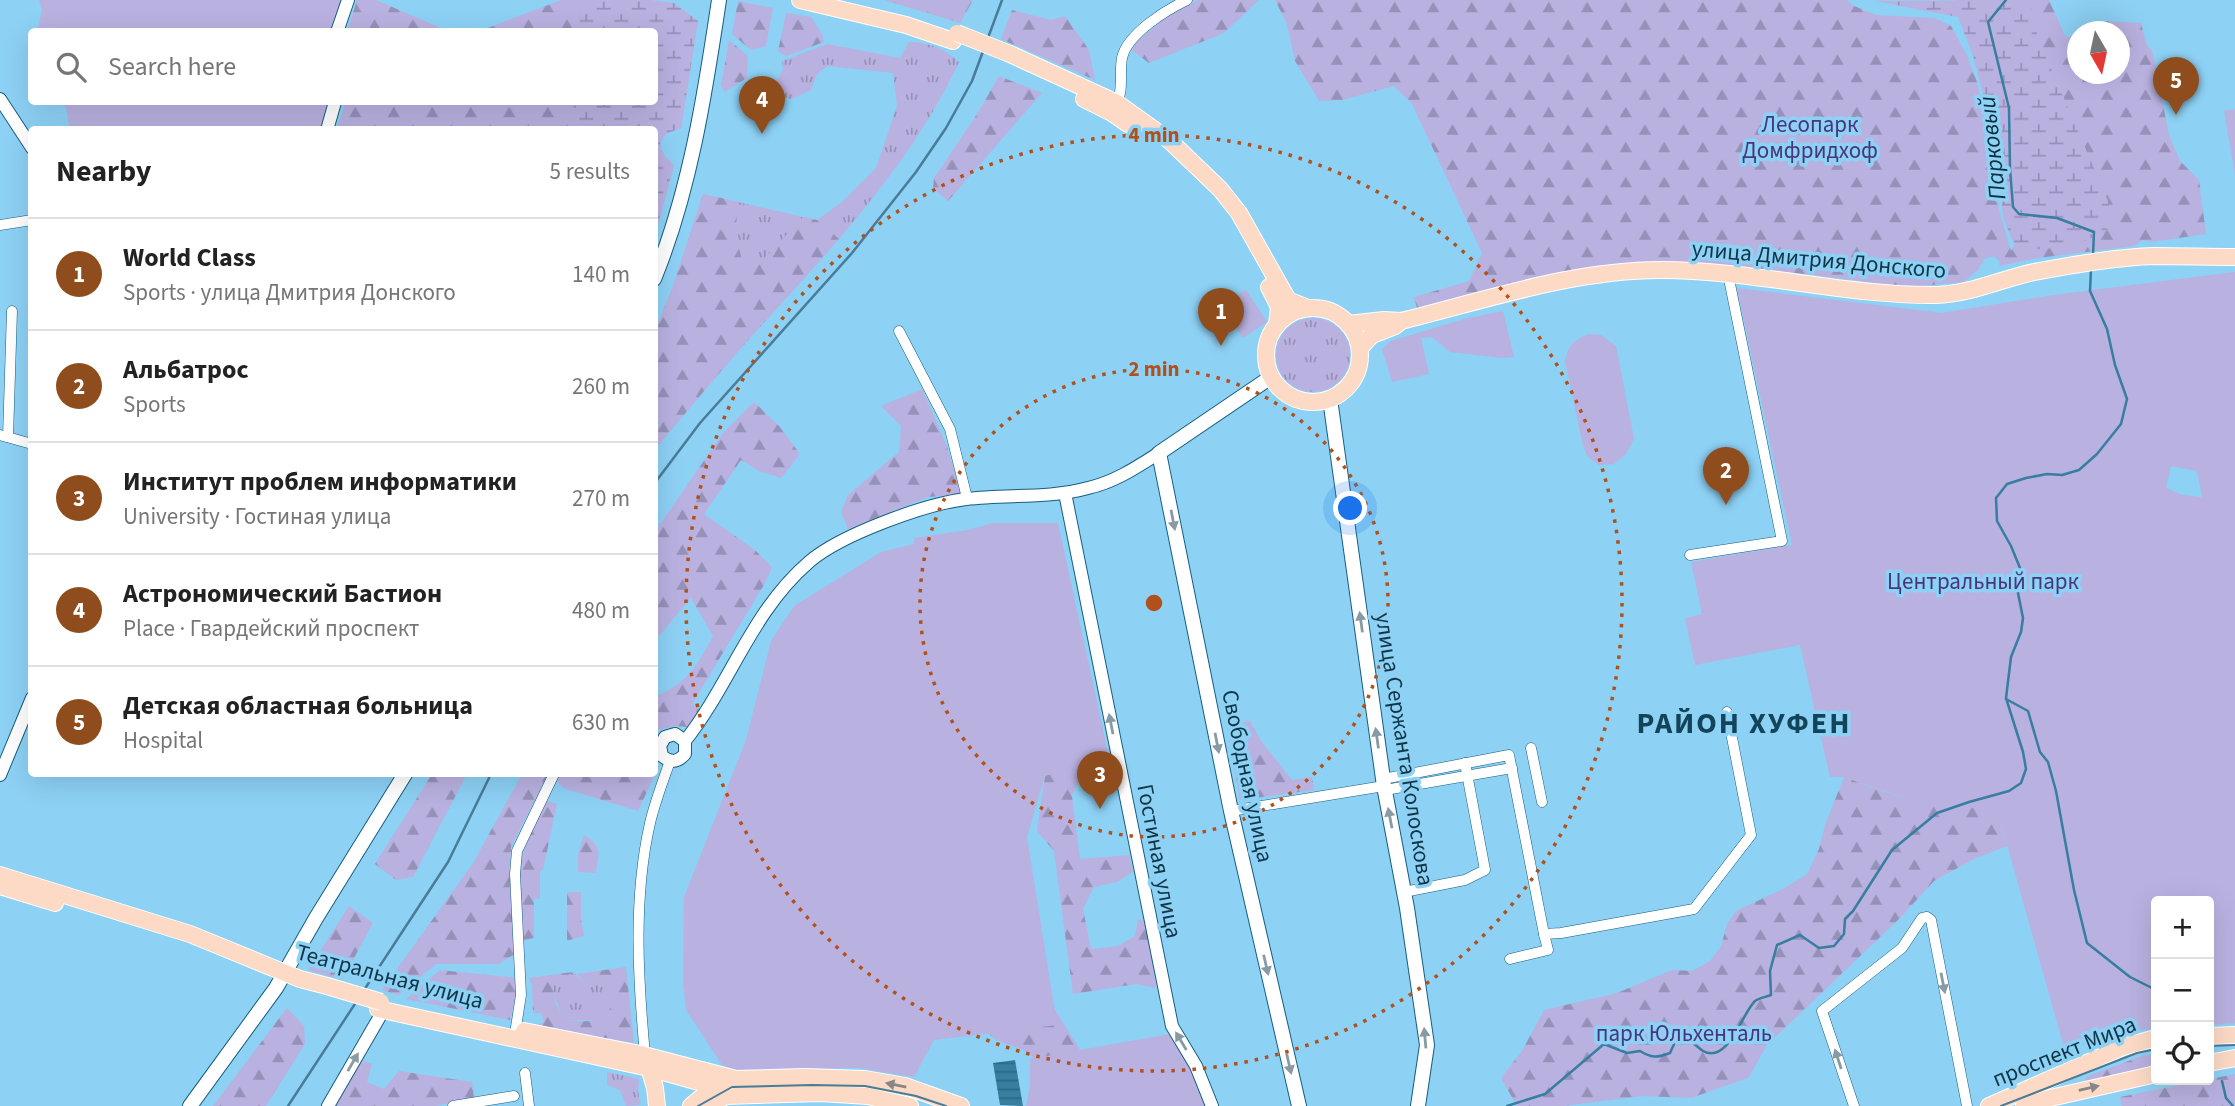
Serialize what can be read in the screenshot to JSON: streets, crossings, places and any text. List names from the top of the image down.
{
  "streets": {
    "main road": [
      "улица Дмитрия Донского",
      "улица Сержанта Колоскова",
      "Свободная улица",
      "Театральная улица",
      "проспект Мира"
    ],
    "street": ["Гостиная улица"]
  },
  "crossings": [
    ["улица Дмитрия Донского", "улица Сержанта Колоскова"]
  ],
  "one_way": ["улица Сержанта Колоскова", "Свободная улица", "Гостиная улица"],
  "districts": ["РАЙОН ХУФЕН"],
  "water": ["Парковый"],
  "parks": ["Лесопарк Домфридхоф", "Центральный парк", "парк Юльхенталь"],
  "north": "bottom",
  "page": {
    "search": "Search here",
    "pins": [
      "5",
      "4",
      "1",
      "2",
      "3"
    ],
    "heading": ["Nearby", "5 results"],
    "list": [
      {
        "mark": "1",
        "name": "World Class",
        "note": "Sports · улица Дмитрия Донского",
        "value": "140 m"
      },
      {
        "mark": "2",
        "name": "Альбатрос",
        "note": "Sports",
        "value": "260 m"
      },
      {
        "mark": "3",
        "name": "Институт проблем информатики",
        "note": "University · Гостиная улица",
        "value": "270 m"
      },
      {
        "mark": "4",
        "name": "Астрономический Бастион",
        "note": "Place · Гвардейский проспект",
        "value": "480 m"
      },
      {
        "mark": "5",
        "name": "Детская областная больница",
        "note": "Hospital",
        "value": "630 m"
      }
    ],
    "map_buttons": ["+", "−"]
  },
  "rings": ["4 min", "2 min"]
}
